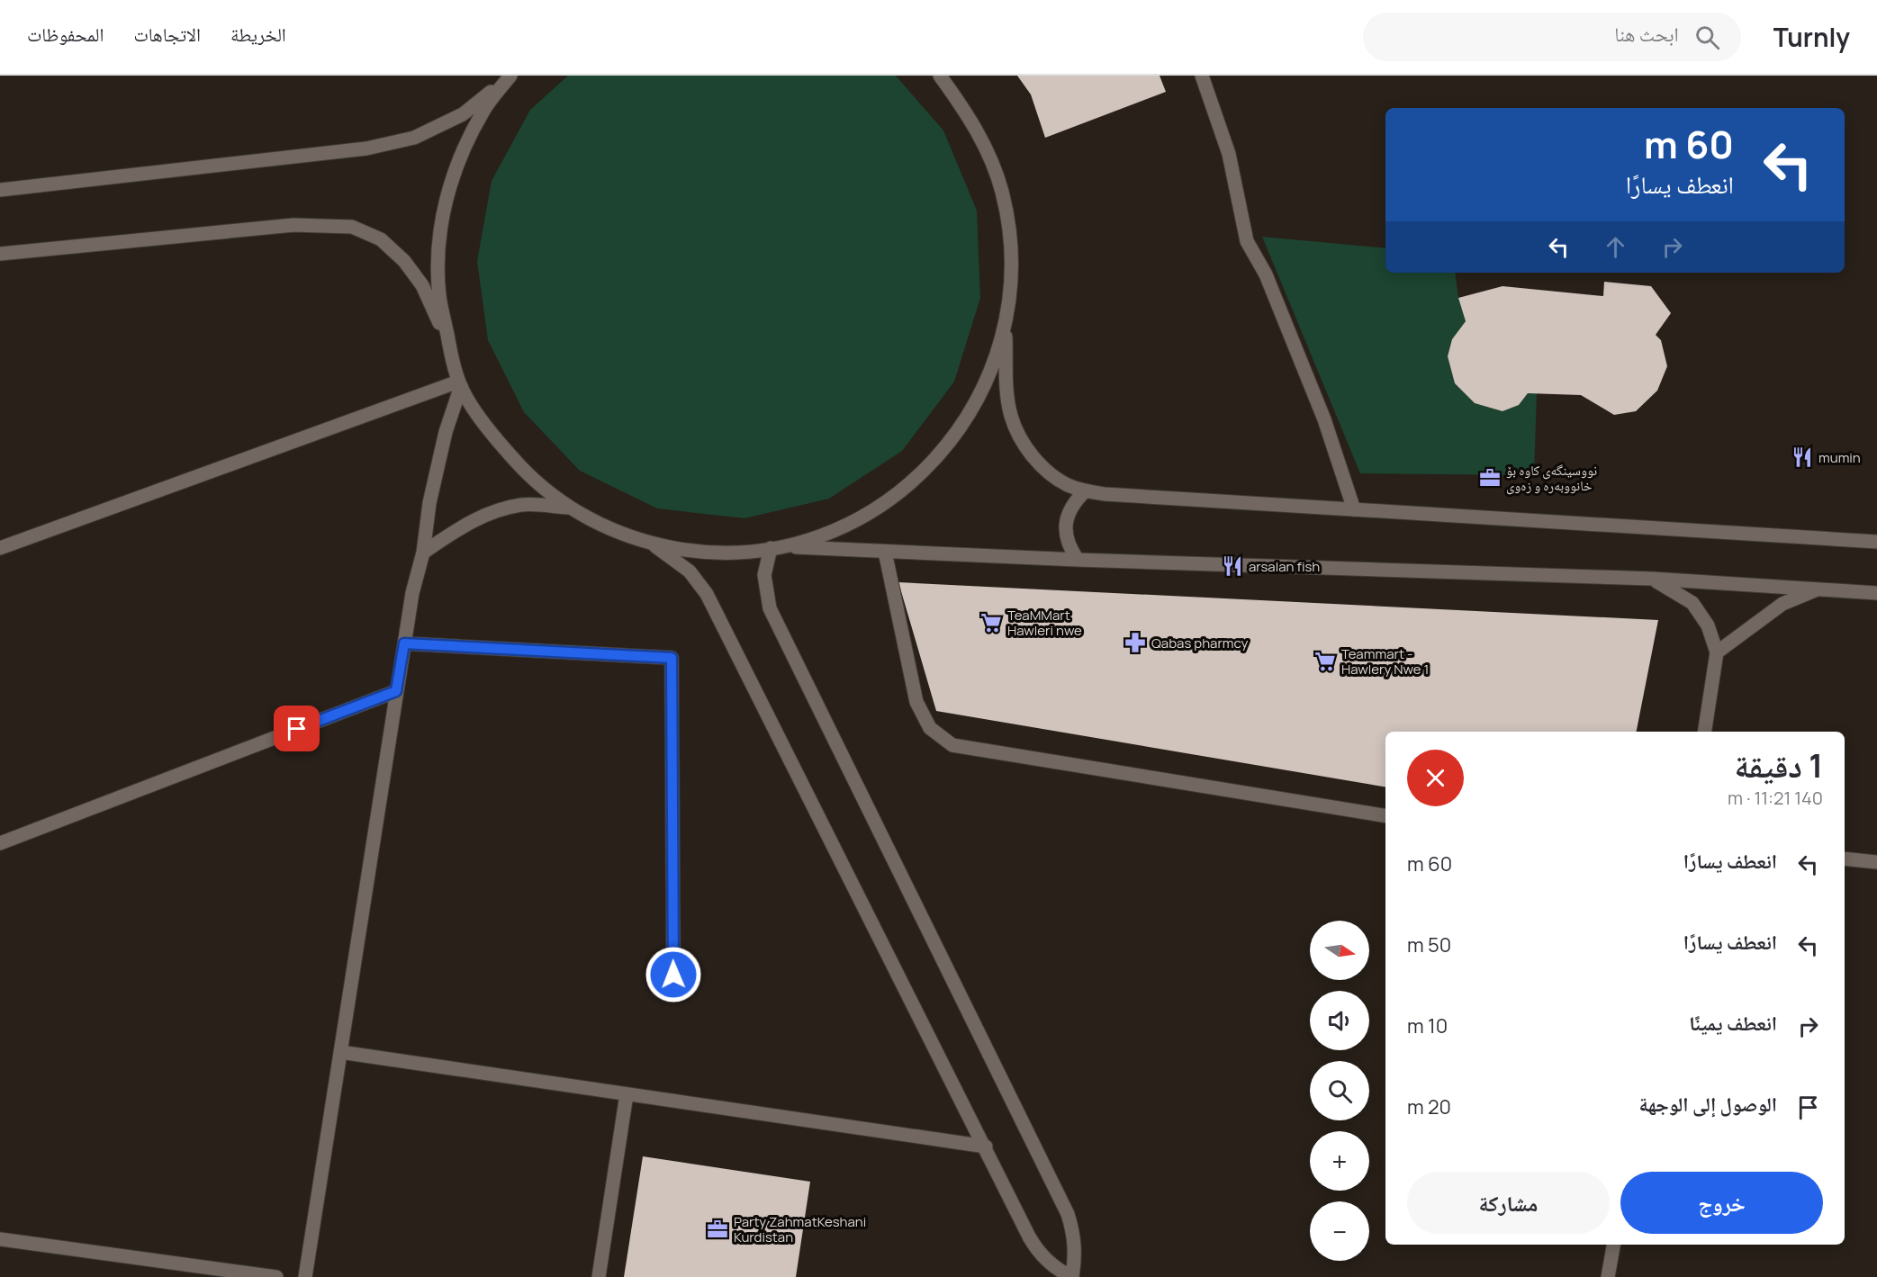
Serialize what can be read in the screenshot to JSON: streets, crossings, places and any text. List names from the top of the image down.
{
  "places": {
    "restaurant": ["mumin", "arsalan fish"],
    "office": ["نووسینگەی کاوە بۆ خانووبەرە و زەوی", "Party ZahmatKeshani Kurdistan"],
    "supermarket": ["TeaMMart Hawleri nwe", "Teammart - Hawlery Nwe 1"],
    "pharmacy": ["Qabas pharmcy"]
  },
  "north": "right",
  "page": {
    "header": "Turnly",
    "search": "ابحث هنا",
    "nav": ["الخريطة", "الاتجاهات", "المحفوظات"],
    "turn": ["60 m", "انعطف يسارًا"],
    "heading": ["1 دقيقة", "140 m · 11:21"],
    "list": [
      {
        "name": "انعطف يسارًا",
        "value": "60 m"
      },
      {
        "name": "انعطف يسارًا",
        "value": "50 m"
      },
      {
        "name": "انعطف يمينًا",
        "value": "10 m"
      },
      {
        "name": "الوصول إلى الوجهة",
        "value": "20 m"
      }
    ],
    "map_buttons": ["+", "−"],
    "buttons": ["خروج", "مشاركة"]
  }
}
